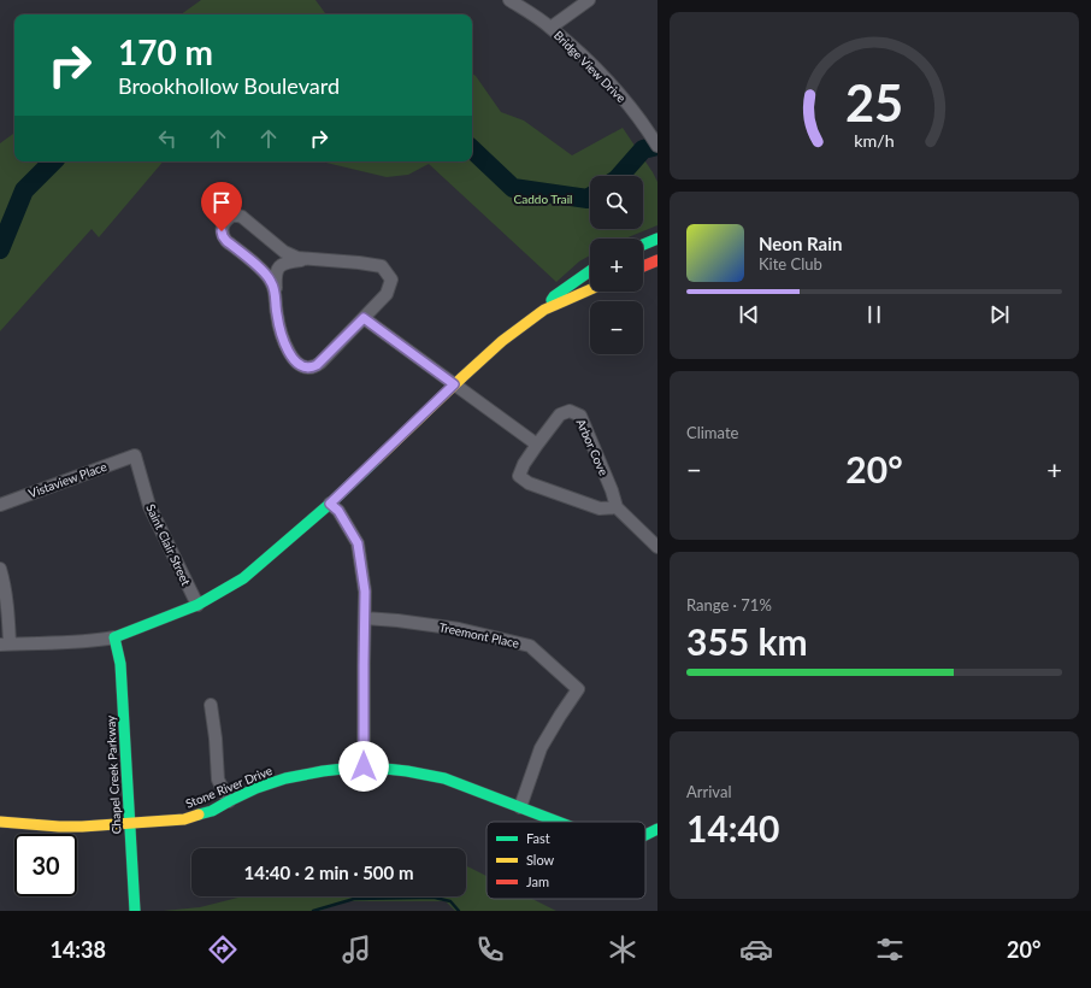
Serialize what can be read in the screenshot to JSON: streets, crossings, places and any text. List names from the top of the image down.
{
  "streets": {
    "street": [
      "Bridge View Drive",
      "Arbor Cove",
      "Vistaview Place",
      "Saint Clair Street",
      "Treemont Place",
      "Chapel Creek Parkway",
      "Stone River Drive"
    ]
  },
  "crossings": [
    ["Vistaview Place", "Saint Clair Street"],
    ["Treemont Place", "Stone River Drive"],
    ["Chapel Creek Parkway", "Stone River Drive"]
  ],
  "parks": ["Caddo Trail"],
  "legend": ["Fast", "Slow", "Jam"],
  "page": {
    "turn": ["170 m", "Brookhollow Boulevard"],
    "map_buttons": ["+", "−"],
    "song": ["Neon Rain", "Kite Club"],
    "tile": [
      "Climate",
      ["Range · 71%", "355 km"],
      ["Arrival", "14:40"]
    ],
    "heat": ["−", "20°", "+"],
    "limit": "30",
    "trip": "14:40 · 2 min · 500 m",
    "tabs": ["14:38", "20°"],
    "gauge": ["25", "km/h"]
  }
}
